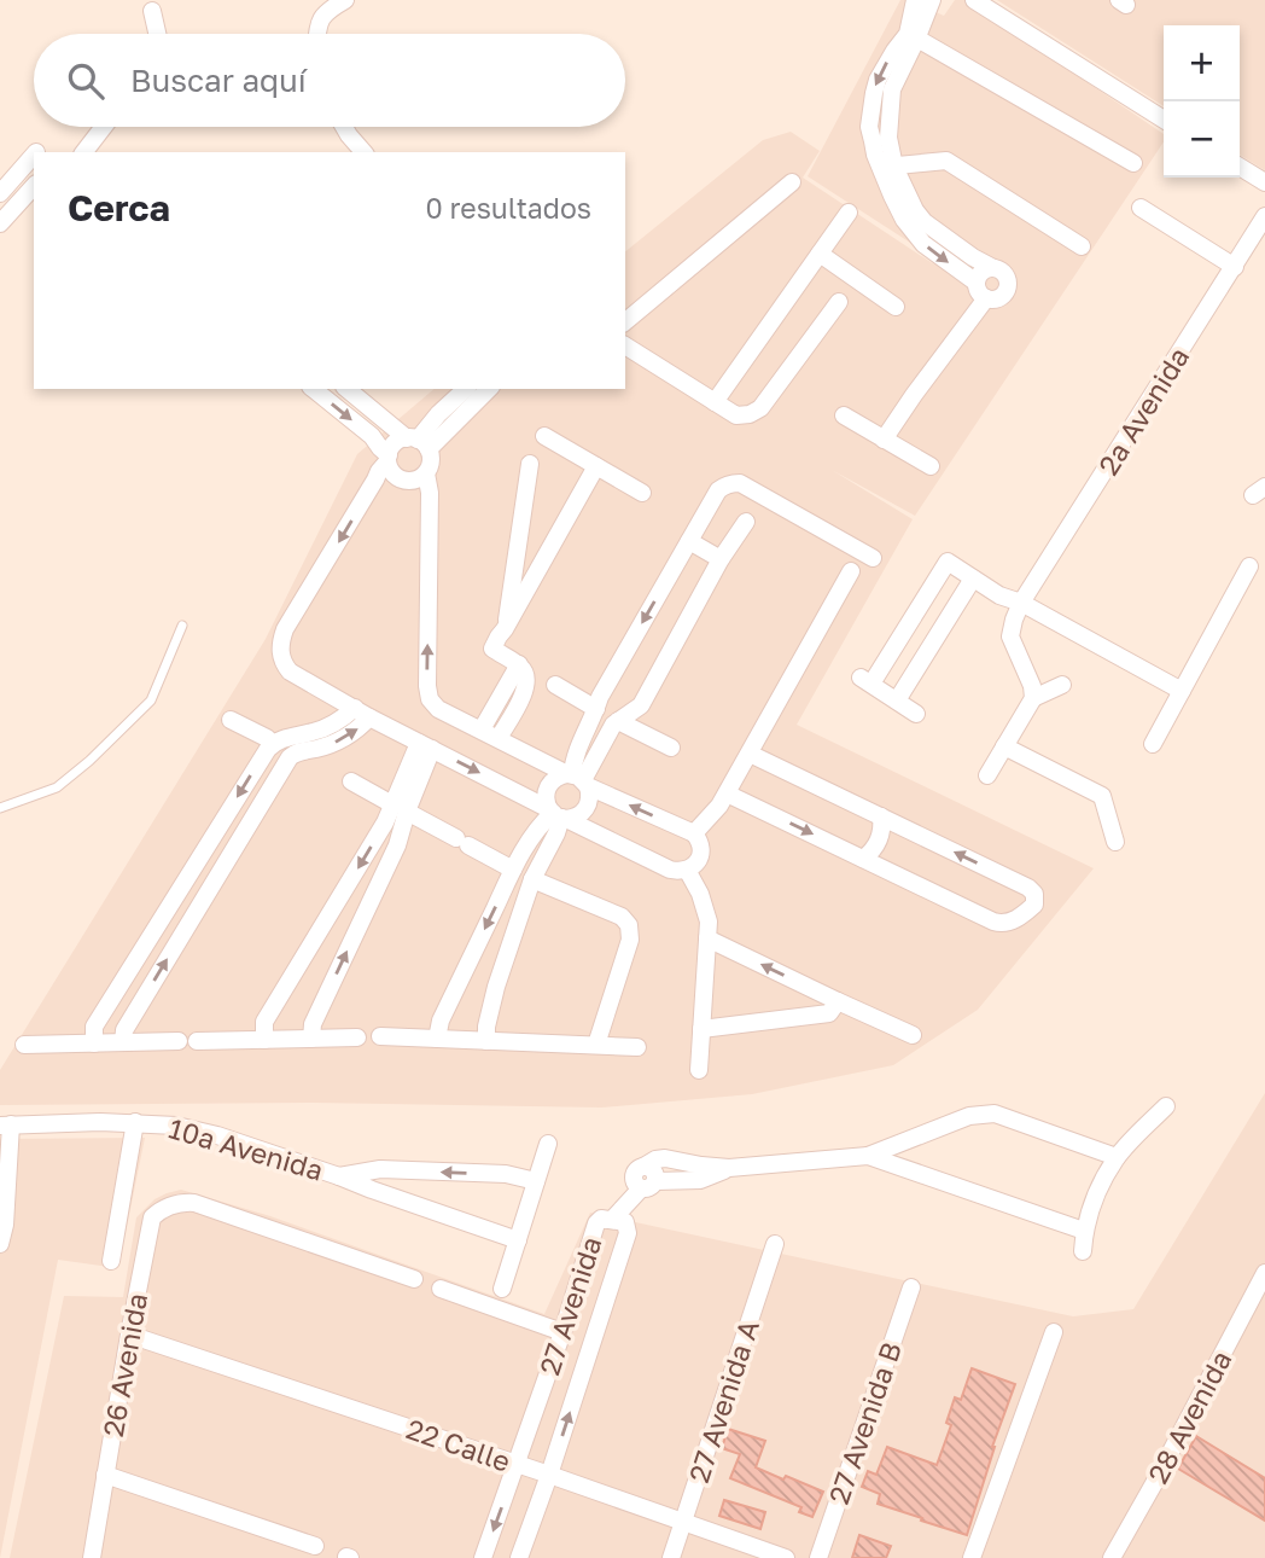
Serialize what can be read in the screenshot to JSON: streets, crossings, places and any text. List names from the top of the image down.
{
  "streets": {
    "street": [
      "2a Avenida",
      "10a Avenida",
      "27 Avenida",
      "26 Avenida",
      "27 Avenida A",
      "28 Avenida",
      "27 Avenida B",
      "22 Calle"
    ]
  },
  "crossings": [
    ["27 Avenida", "22 Calle"],
    ["26 Avenida", "22 Calle"],
    ["27 Avenida A", "22 Calle"]
  ],
  "page": {
    "map_buttons": ["+", "−"],
    "search": "Buscar aquí",
    "heading": ["Cerca", "0 resultados"]
  }
}
